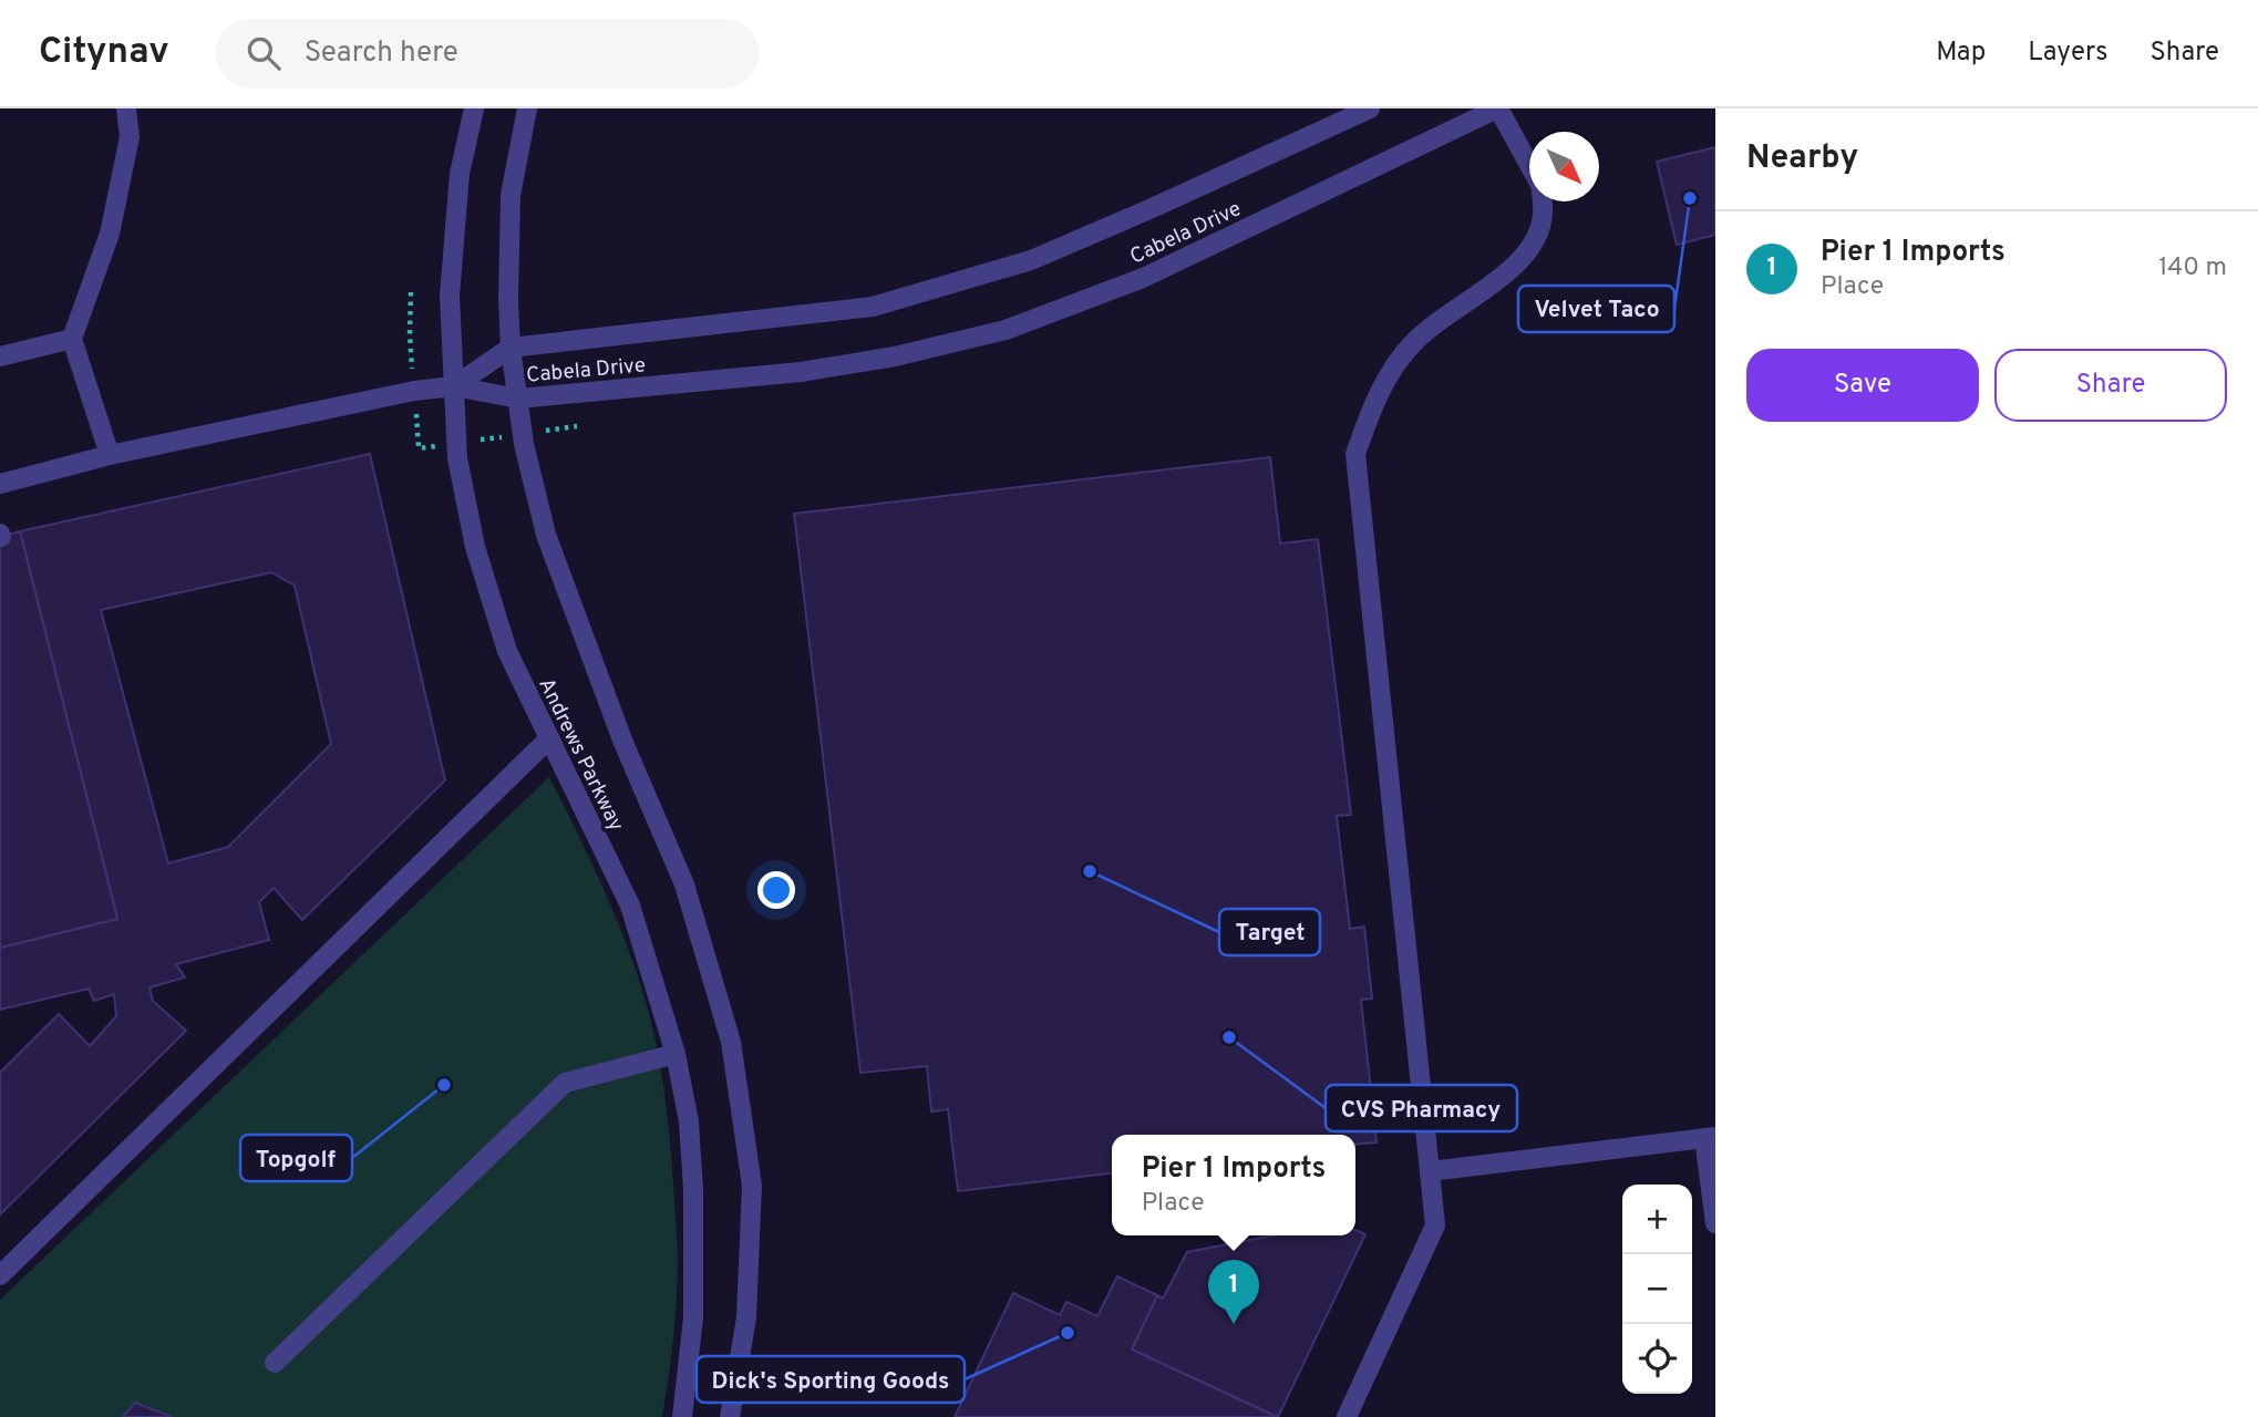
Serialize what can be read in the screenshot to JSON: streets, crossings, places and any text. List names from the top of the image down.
{
  "streets": {
    "street": ["Cabela Drive", "Andrews Parkway"]
  },
  "crossings": [
    ["Cabela Drive", "Andrews Parkway"]
  ],
  "places": [
    "Velvet Taco",
    "Target",
    "CVS Pharmacy",
    "Topgolf",
    "Dick's Sporting Goods"
  ],
  "north": "bottom right",
  "page": {
    "header": "Citynav",
    "search": "Search here",
    "nav": ["Map", "Layers", "Share"],
    "heading": "Nearby",
    "list": [
      {
        "mark": "1",
        "name": "Pier 1 Imports",
        "note": "Place",
        "value": "140 m"
      }
    ],
    "buttons": ["Save", "Share"],
    "popup": ["Pier 1 Imports", "Place"],
    "map_buttons": ["+", "−"],
    "pins": "1"
  }
}
